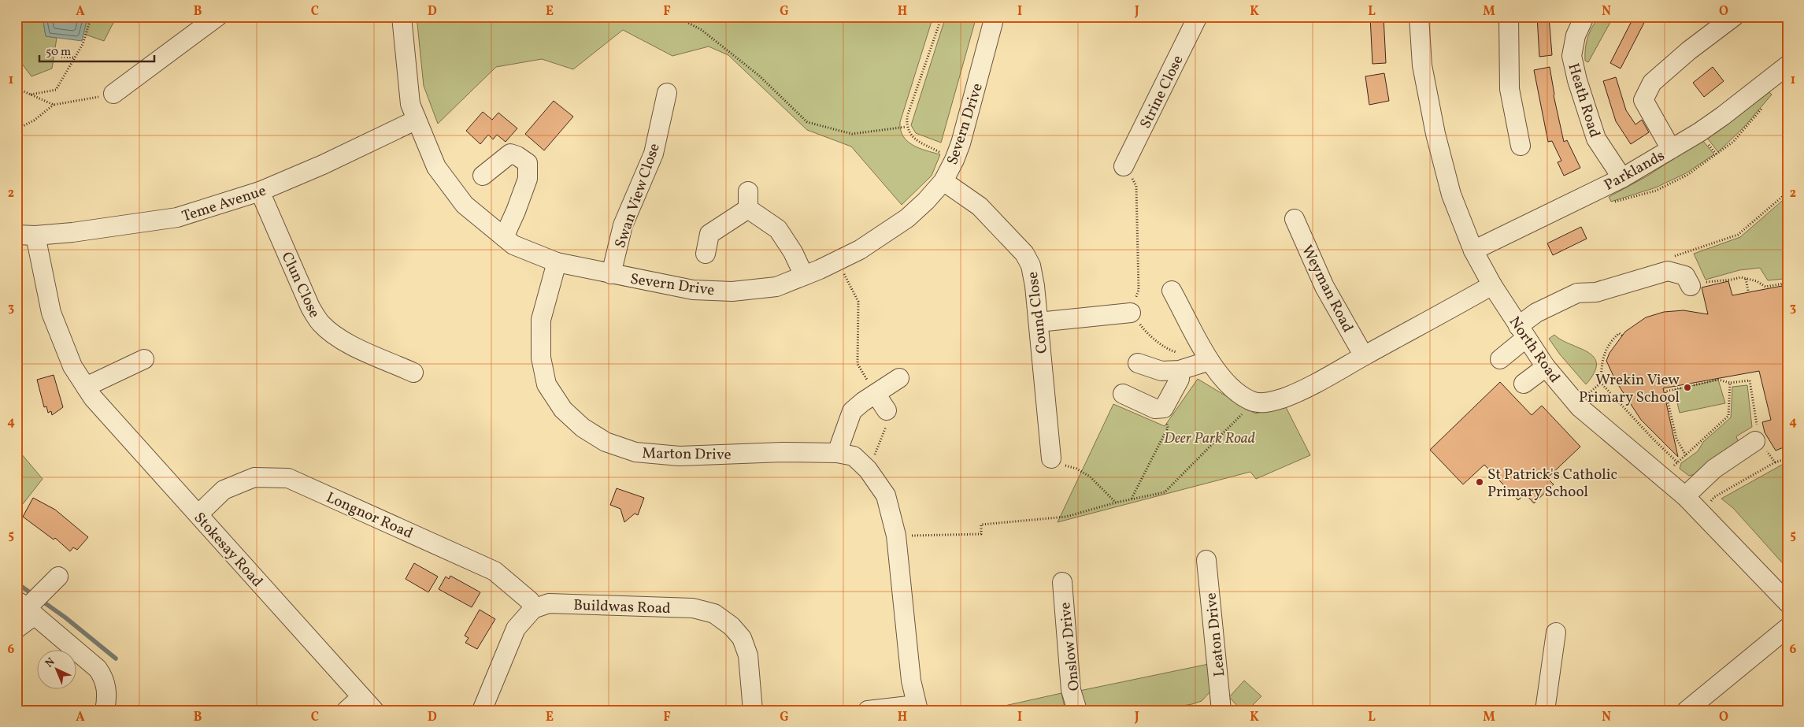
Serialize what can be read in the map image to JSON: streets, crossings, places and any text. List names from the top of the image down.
{
  "streets": {
    "street": [
      "Strine Close",
      "Heath Road",
      "Severn Drive",
      "Parklands",
      "Swan View Close",
      "Teme Avenue",
      "Clun Close",
      "Weyman Road",
      "Cound Close",
      "North Road",
      "Marton Drive",
      "Longnor Road",
      "Stokesay Road",
      "Buildwas Road",
      "Leaton Drive",
      "Onslow Drive"
    ]
  },
  "crossings": [
    ["Heath Road", "Parklands"],
    ["Severn Drive", "Swan View Close"],
    ["Severn Drive", "Teme Avenue"],
    ["Severn Drive", "Cound Close"],
    ["Severn Drive", "Marton Drive"],
    ["Parklands", "North Road"],
    ["Teme Avenue", "Clun Close"],
    ["Teme Avenue", "Stokesay Road"],
    ["Longnor Road", "Stokesay Road"],
    ["Longnor Road", "Buildwas Road"]
  ],
  "parks": ["Deer Park Road"],
  "places": ["Wrekin View Primary School", "St Patrick's Catholic Primary School"],
  "scale_bar": "50 m",
  "north": "top left",
  "grid": {
    "columns": [
      "A",
      "B",
      "C",
      "D",
      "E",
      "F",
      "G",
      "H",
      "I",
      "J",
      "K",
      "L",
      "M",
      "N",
      "O"
    ],
    "rows": [
      "1",
      "2",
      "3",
      "4",
      "5",
      "6"
    ]
  }
}
